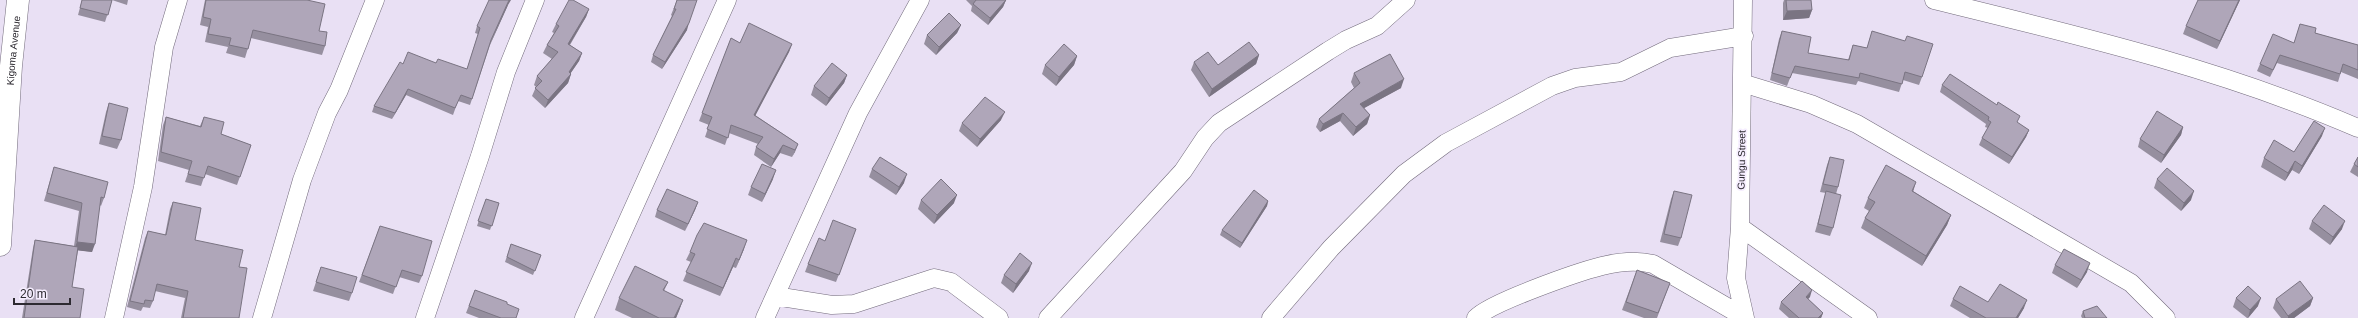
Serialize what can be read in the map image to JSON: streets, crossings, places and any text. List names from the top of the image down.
{
  "streets": {
    "main road": ["Kigoma Avenue"],
    "street": ["Gungu Street"]
  },
  "scale_bar": "20 m"
}
